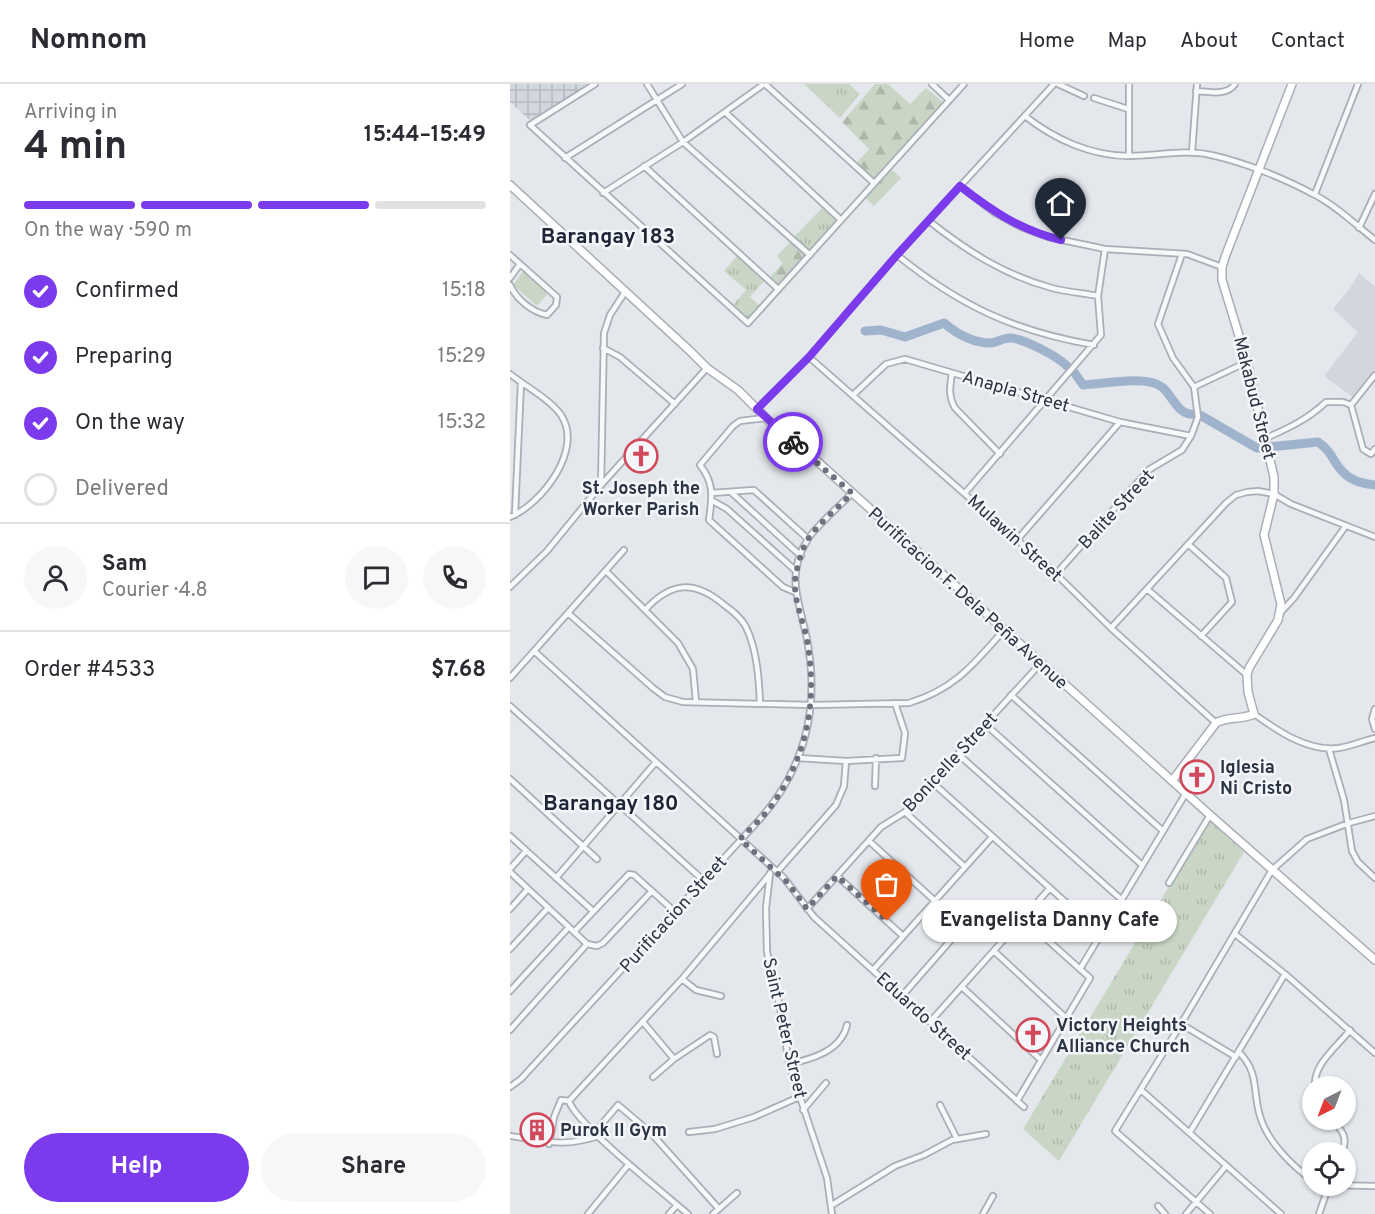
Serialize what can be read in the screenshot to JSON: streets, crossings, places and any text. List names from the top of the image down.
{
  "streets": {
    "street": [
      "Anapla Street",
      "Makabud Street",
      "Balite Street",
      "Mulawin Street",
      "Purificacion F. Dela Peña Avenue",
      "Bonicelle Street",
      "Purificacion Street",
      "Eduardo Street",
      "Saint Peter Street"
    ]
  },
  "crossings": [
    ["Anapla Street", "Balite Street"],
    ["Anapla Street", "Mulawin Street"],
    ["Balite Street", "Mulawin Street"],
    ["Purificacion F. Dela Peña Avenue", "Bonicelle Street"],
    ["Purificacion F. Dela Peña Avenue", "Purificacion Street"],
    ["Bonicelle Street", "Eduardo Street"],
    ["Purificacion Street", "Eduardo Street"],
    ["Eduardo Street", "Saint Peter Street"]
  ],
  "districts": ["Barangay 183", "Barangay 180"],
  "places": {
    "church": ["St. Joseph the Worker Parish", "Iglesia Ni Cristo", "Victory Heights Alliance Church"],
    "other": ["Evangelista Danny Cafe"],
    "building": ["Purok II Gym"]
  },
  "north": "bottom left",
  "page": {
    "header": "Nomnom",
    "nav": [
      "Home",
      "Map",
      "About",
      "Contact"
    ],
    "heading": ["4 min", "Arriving in", "15:44–15:49"],
    "panel": [
      "Sam",
      "Courier · 4.8",
      "Order #4533",
      "$7.68"
    ],
    "bar": "On the way · 590 m",
    "list": [
      ["Confirmed", "15:18"],
      ["Preparing", "15:29"],
      ["On the way", "15:32"],
      "Delivered"
    ],
    "bubble": "Evangelista Danny Cafe",
    "buttons": ["Help", "Share"]
  }
}
